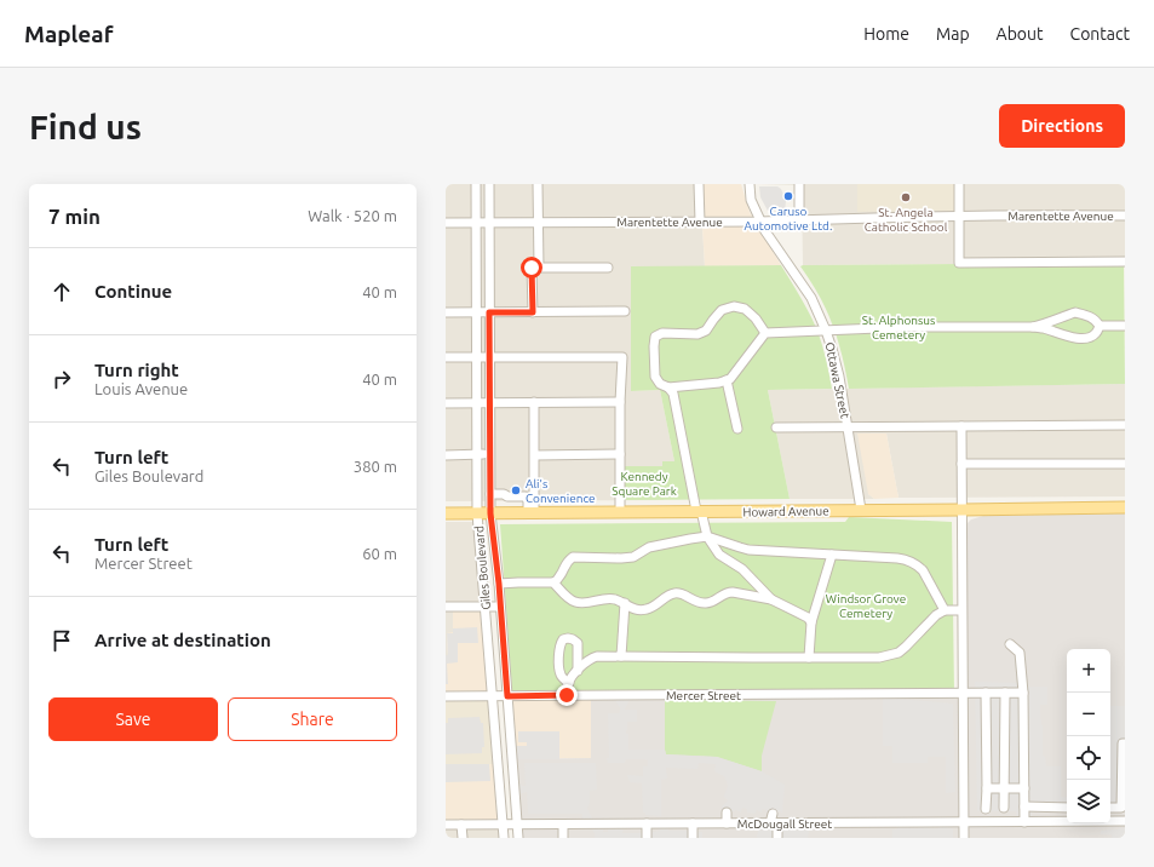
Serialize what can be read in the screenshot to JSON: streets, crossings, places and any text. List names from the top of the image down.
{
  "streets": {
    "main road": ["Howard Avenue"],
    "street": [
      "Marentette Avenue",
      "Ottawa Street",
      "Giles Boulevard",
      "Mercer Street",
      "McDougall Street"
    ]
  },
  "crossings": [
    ["Marentette Avenue", "Ottawa Street"],
    ["Marentette Avenue", "Giles Boulevard"],
    ["Ottawa Street", "Howard Avenue"],
    ["Howard Avenue", "Giles Boulevard"],
    ["Giles Boulevard", "Mercer Street"],
    ["Giles Boulevard", "McDougall Street"]
  ],
  "parks": ["St. Alphonsus Cemetery", "Kennedy Square Park", "Windsor Grove Cemetery"],
  "places": ["Caruso Automotive Ltd.", "St. Angela Catholic School", "Ali's Convenience"],
  "page": {
    "header": "Mapleaf",
    "nav": [
      "Home",
      "Map",
      "About",
      "Contact"
    ],
    "buttons": [
      "Directions",
      ["Save", "Share"]
    ],
    "title": "Find us",
    "heading": ["7 min", "Walk · 520 m"],
    "list": [
      ["Continue", "40 m"],
      ["Turn right", "Louis Avenue", "40 m"],
      ["Turn left", "Giles Boulevard", "380 m"],
      ["Turn left", "Mercer Street", "60 m"],
      "Arrive at destination"
    ],
    "map_buttons": ["+", "−"]
  }
}
